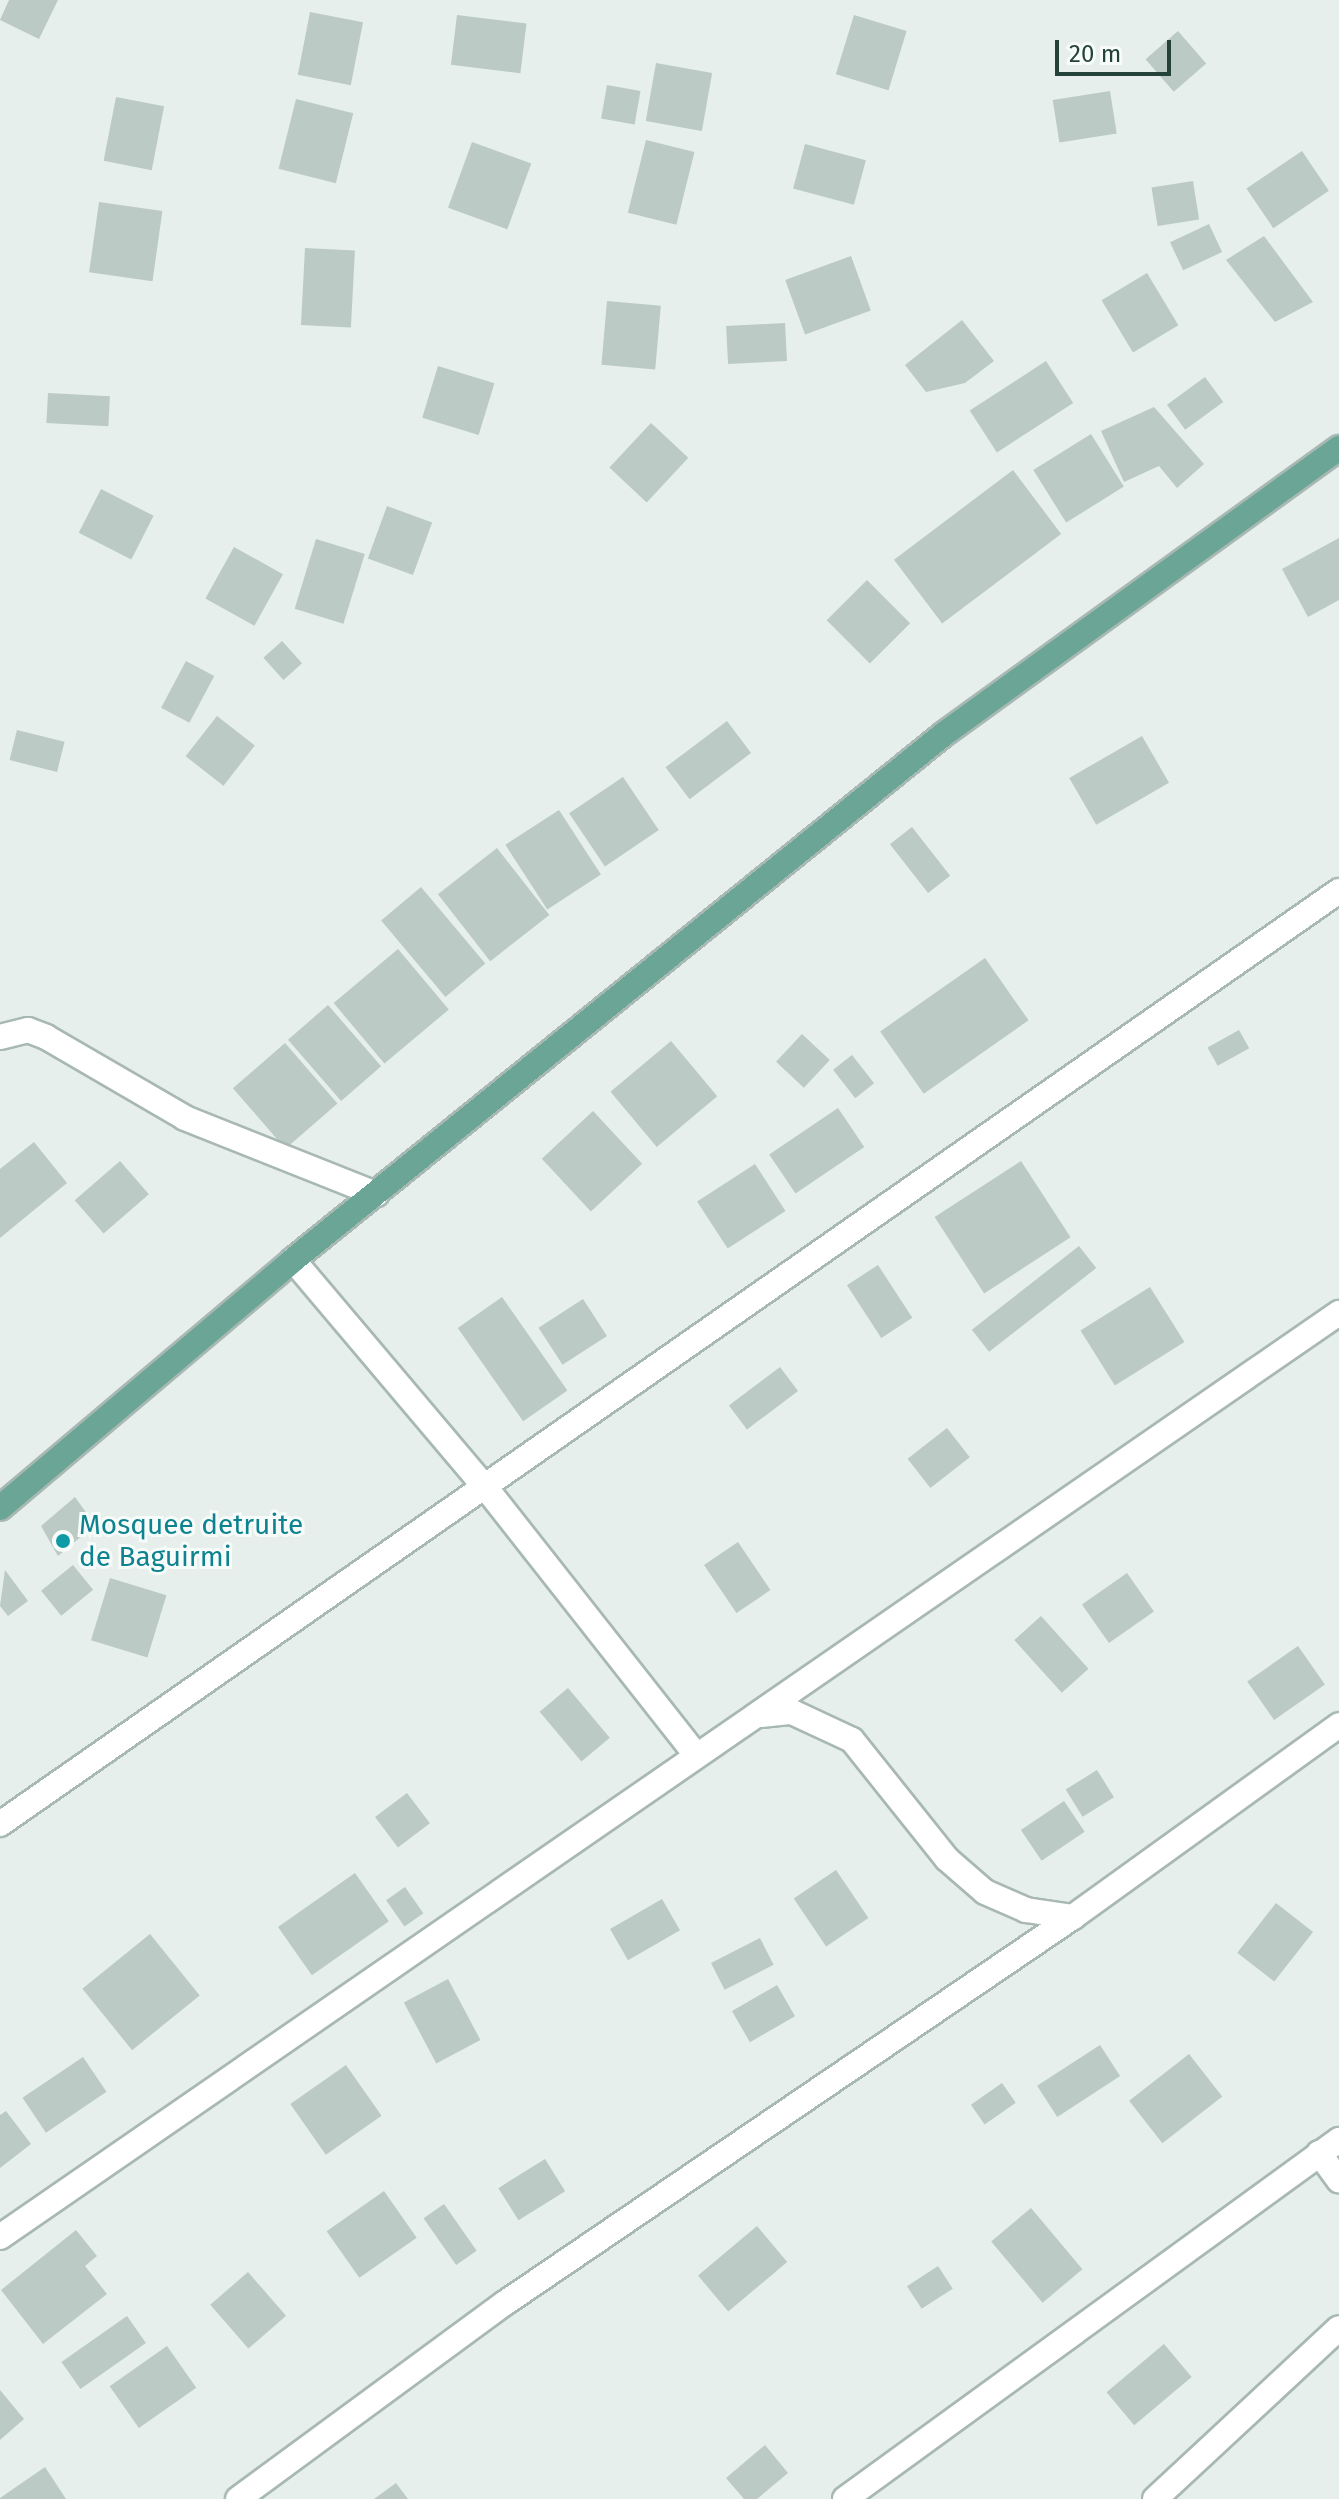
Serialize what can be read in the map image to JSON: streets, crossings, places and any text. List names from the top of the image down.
{
  "places": ["Mosquee detruite de Baguirmi"],
  "scale_bar": "20 m"
}
